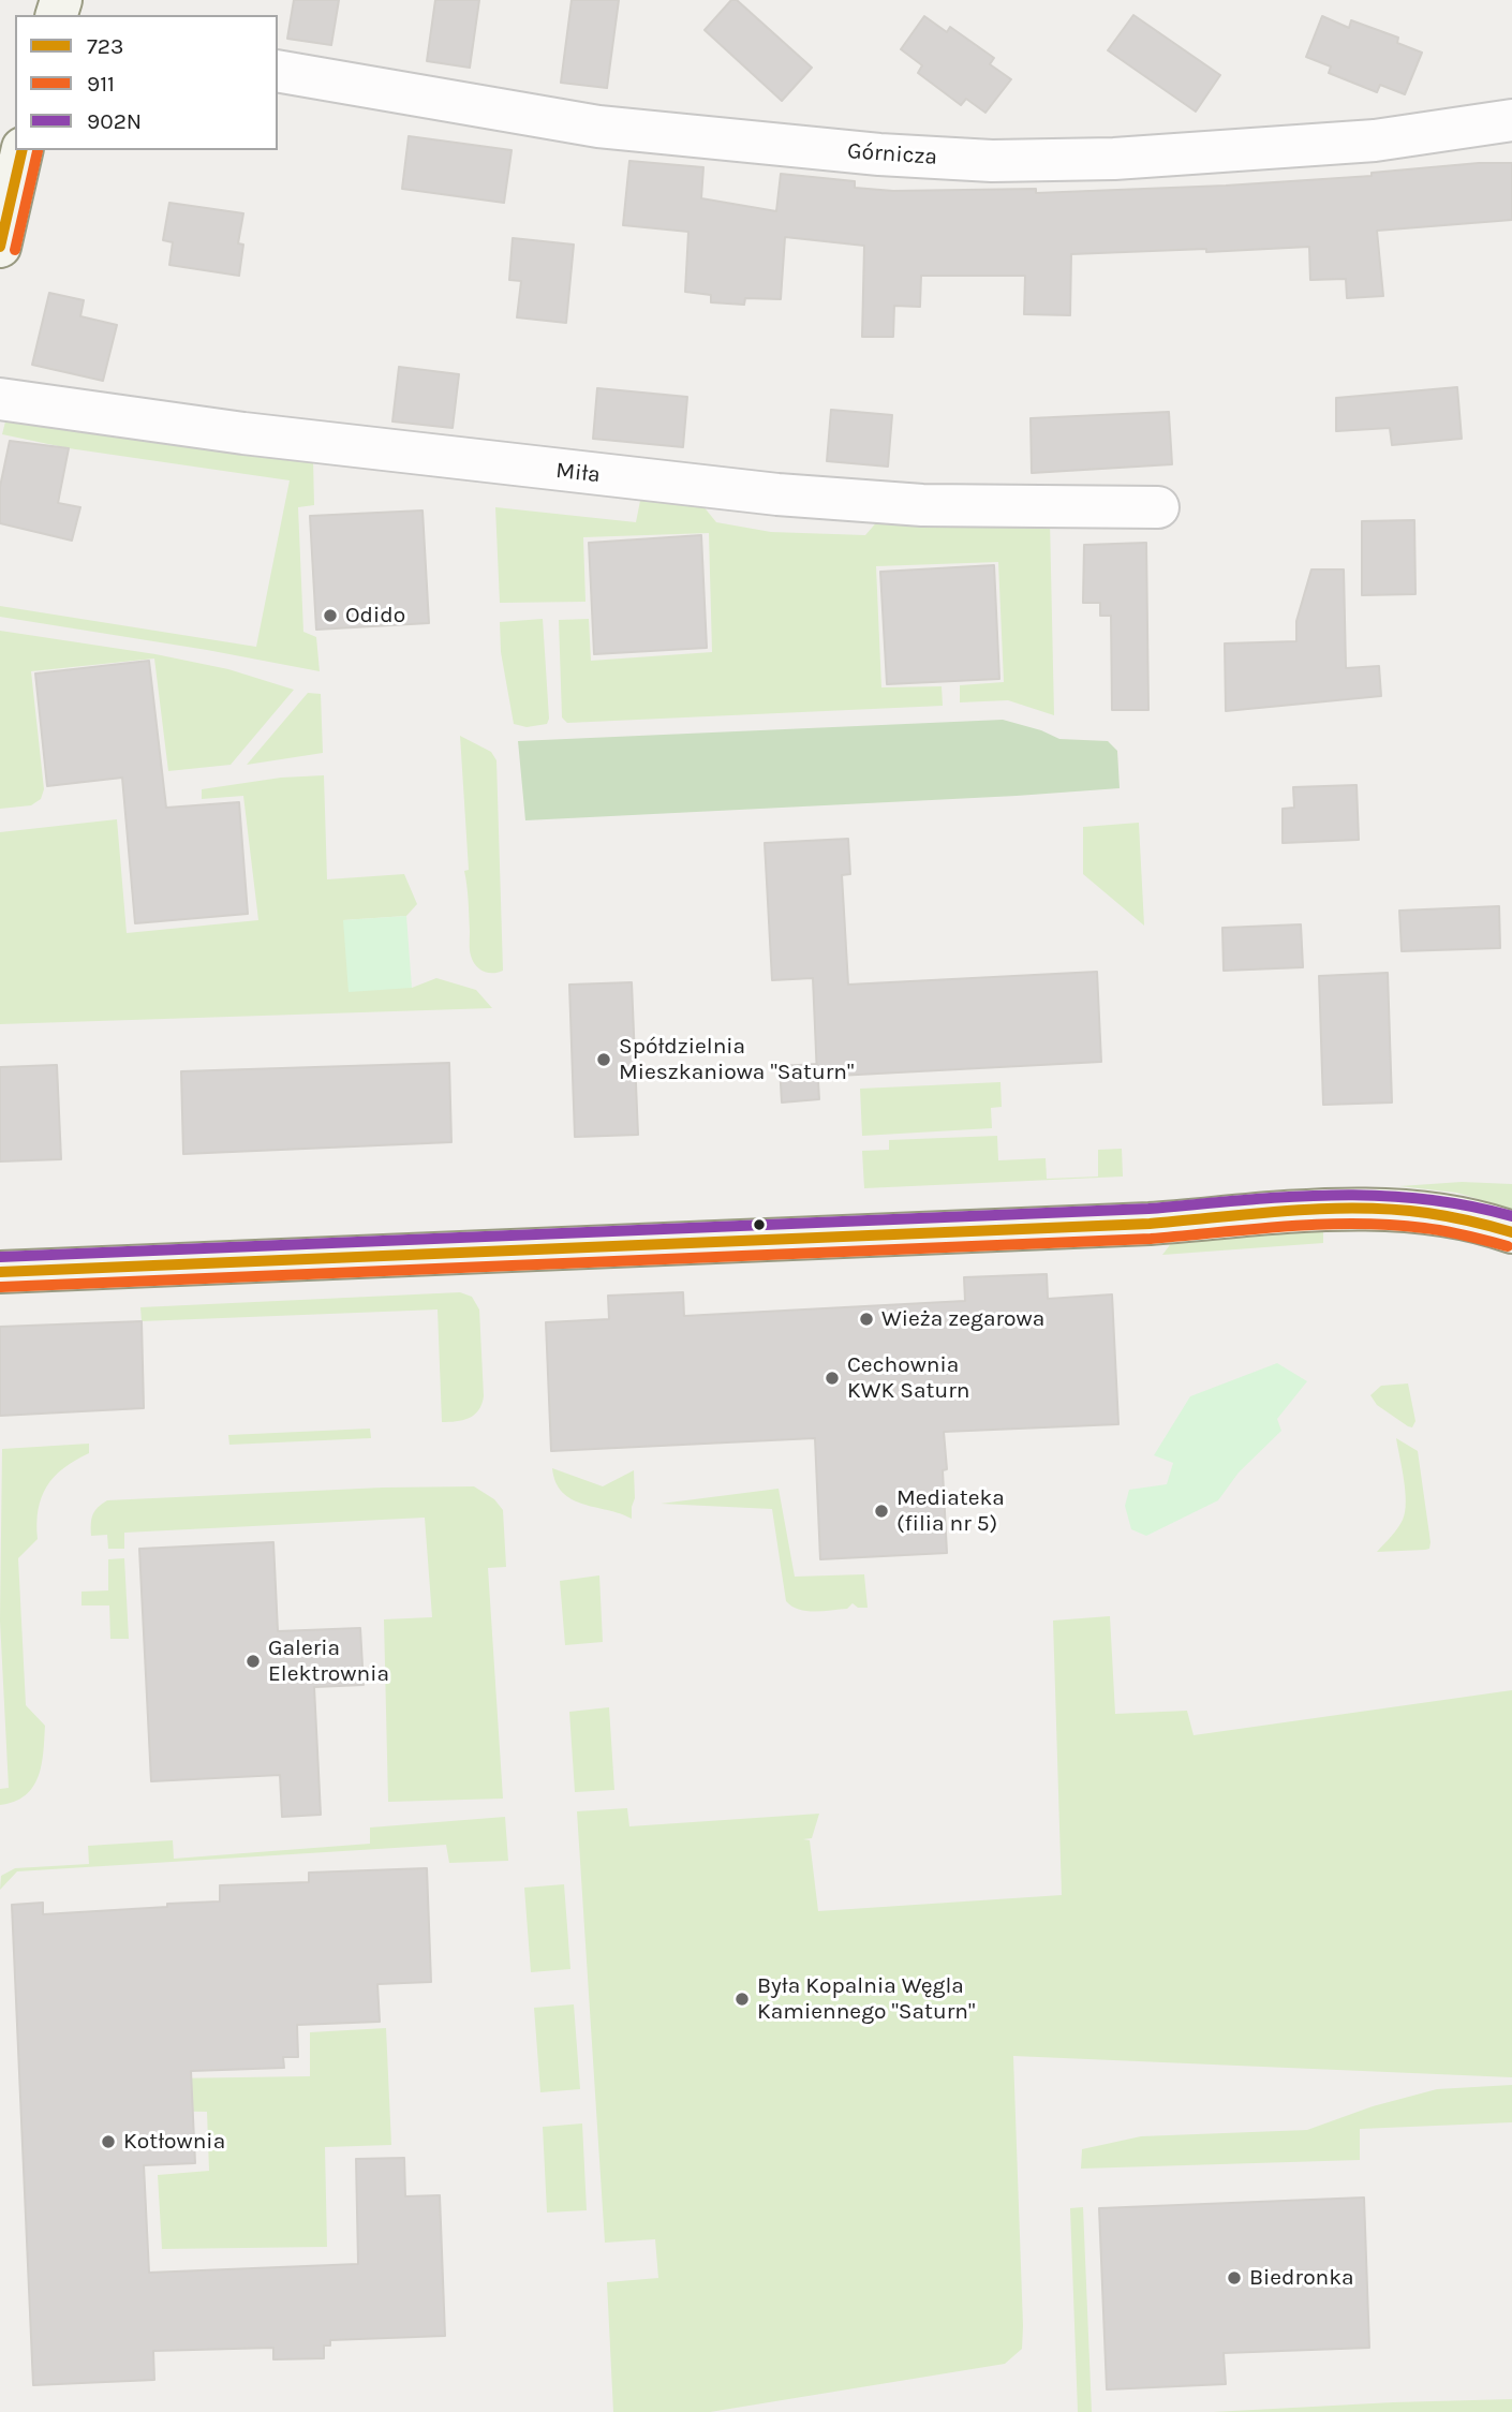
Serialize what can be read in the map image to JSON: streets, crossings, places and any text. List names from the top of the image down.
{
  "streets": {
    "street": ["Górnicza", "Miła"]
  },
  "places": [
    "Odido",
    "Spółdzielnia Mieszkaniowa \"Saturn\"",
    "Wieża zegarowa",
    "Cechownia KWK Saturn",
    "Mediateka (filia nr 5)",
    "Galeria Elektrownia",
    "Była Kopalnia Węgla Kamiennego \"Saturn\"",
    "Kotłownia",
    "Biedronka"
  ],
  "lines": ["transit line 723", "transit line 911", "transit line 902N"],
  "legend": ["723", "911", "902N"]
}
